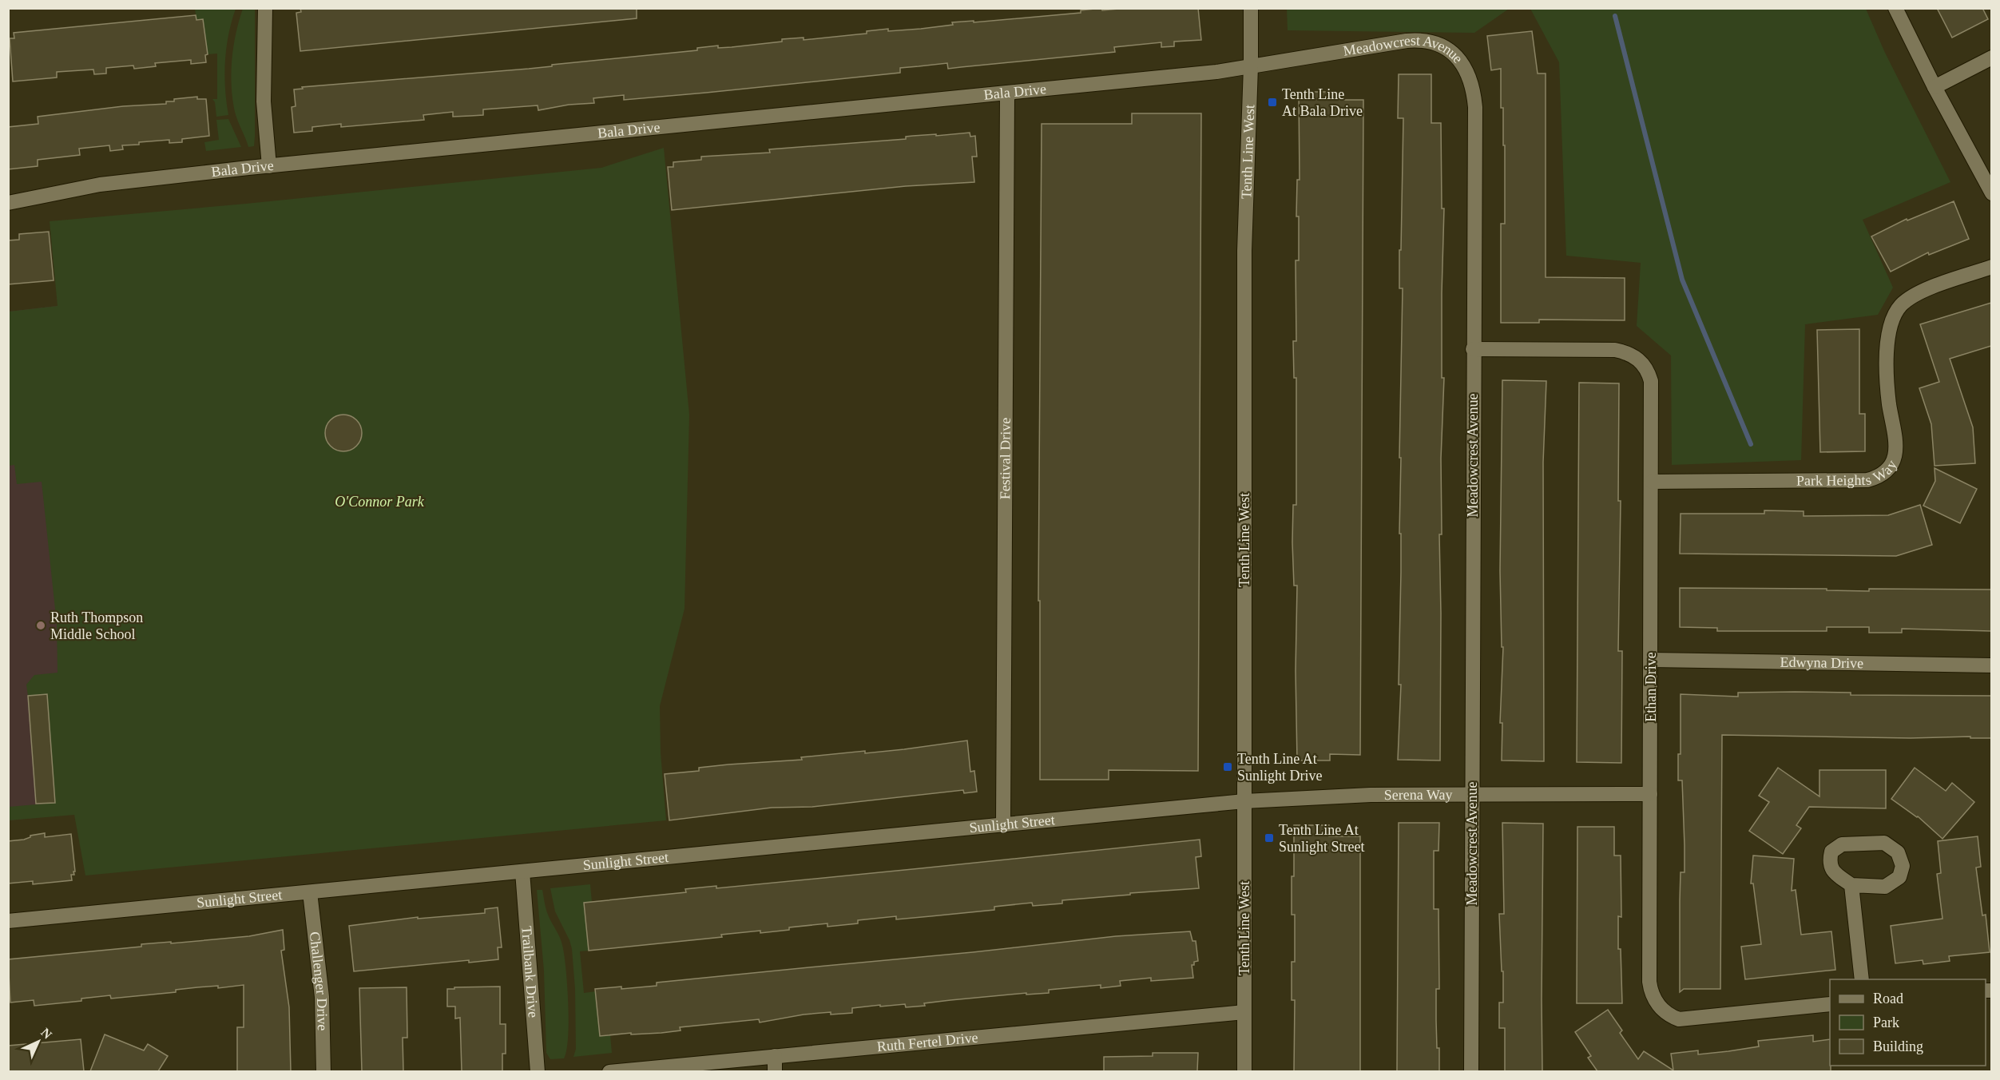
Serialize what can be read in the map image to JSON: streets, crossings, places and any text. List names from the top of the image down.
{
  "streets": {
    "street": [
      "Meadowcrest Avenue",
      "Bala Drive",
      "Tenth Line West",
      "Festival Drive",
      "Park Heights Way",
      "Edwyna Drive",
      "Ethan Drive",
      "Serena Way",
      "Sunlight Street",
      "Trailbank Drive",
      "Challenger Drive",
      "Ruth Fertel Drive"
    ]
  },
  "crossings": [
    ["Meadowcrest Avenue", "Bala Drive"],
    ["Meadowcrest Avenue", "Tenth Line West"],
    ["Meadowcrest Avenue", "Ethan Drive"],
    ["Meadowcrest Avenue", "Serena Way"],
    ["Bala Drive", "Tenth Line West"],
    ["Bala Drive", "Festival Drive"],
    ["Tenth Line West", "Serena Way"],
    ["Tenth Line West", "Sunlight Street"],
    ["Tenth Line West", "Ruth Fertel Drive"],
    ["Festival Drive", "Sunlight Street"],
    ["Park Heights Way", "Ethan Drive"],
    ["Edwyna Drive", "Ethan Drive"],
    ["Ethan Drive", "Serena Way"],
    ["Serena Way", "Sunlight Street"],
    ["Sunlight Street", "Trailbank Drive"],
    ["Sunlight Street", "Challenger Drive"]
  ],
  "parks": ["O'Connor Park"],
  "places": {
    "transit": ["Tenth Line At Bala Drive", "Tenth Line At Sunlight Drive", "Tenth Line At Sunlight Street"],
    "other": ["Ruth Thompson Middle School"]
  },
  "legend": ["Road", "Park", "Building"],
  "north": "top right"
}
